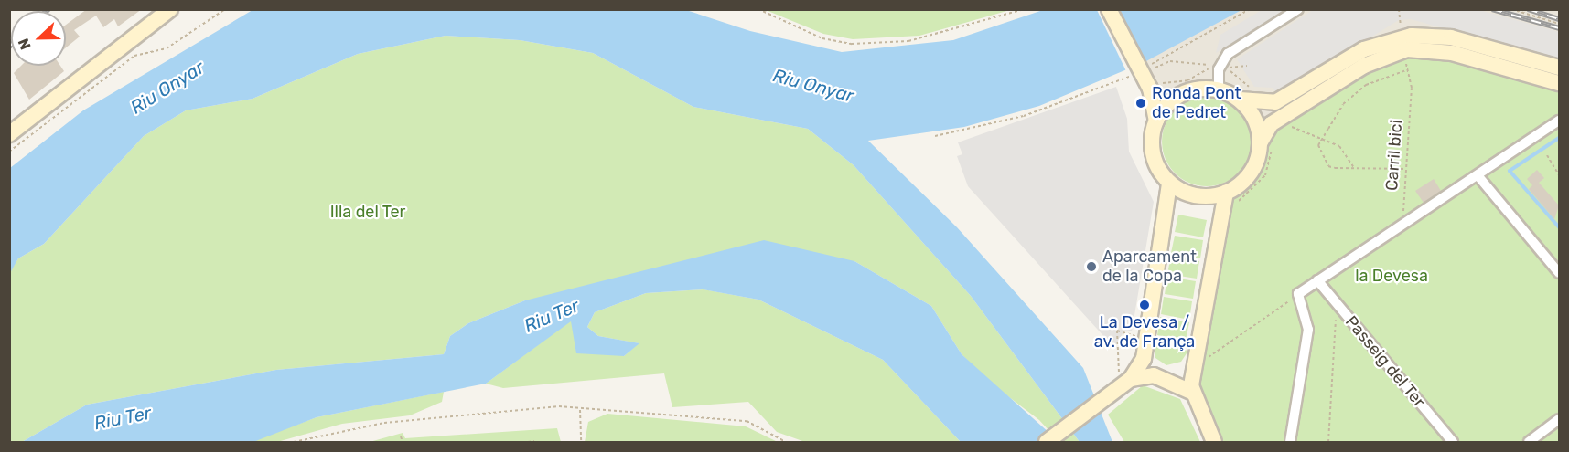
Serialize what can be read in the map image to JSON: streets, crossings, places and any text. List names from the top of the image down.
{
  "streets": {
    "street": ["Passeig del Ter"],
    "path": ["Carril bici"]
  },
  "water": ["Riu Onyar", "Riu Ter"],
  "parks": ["Illa del Ter", "la Devesa"],
  "places": ["Ronda Pont de Pedret", "Aparcament de la Copa", "La Devesa / av. de França"],
  "north": "left"
}
